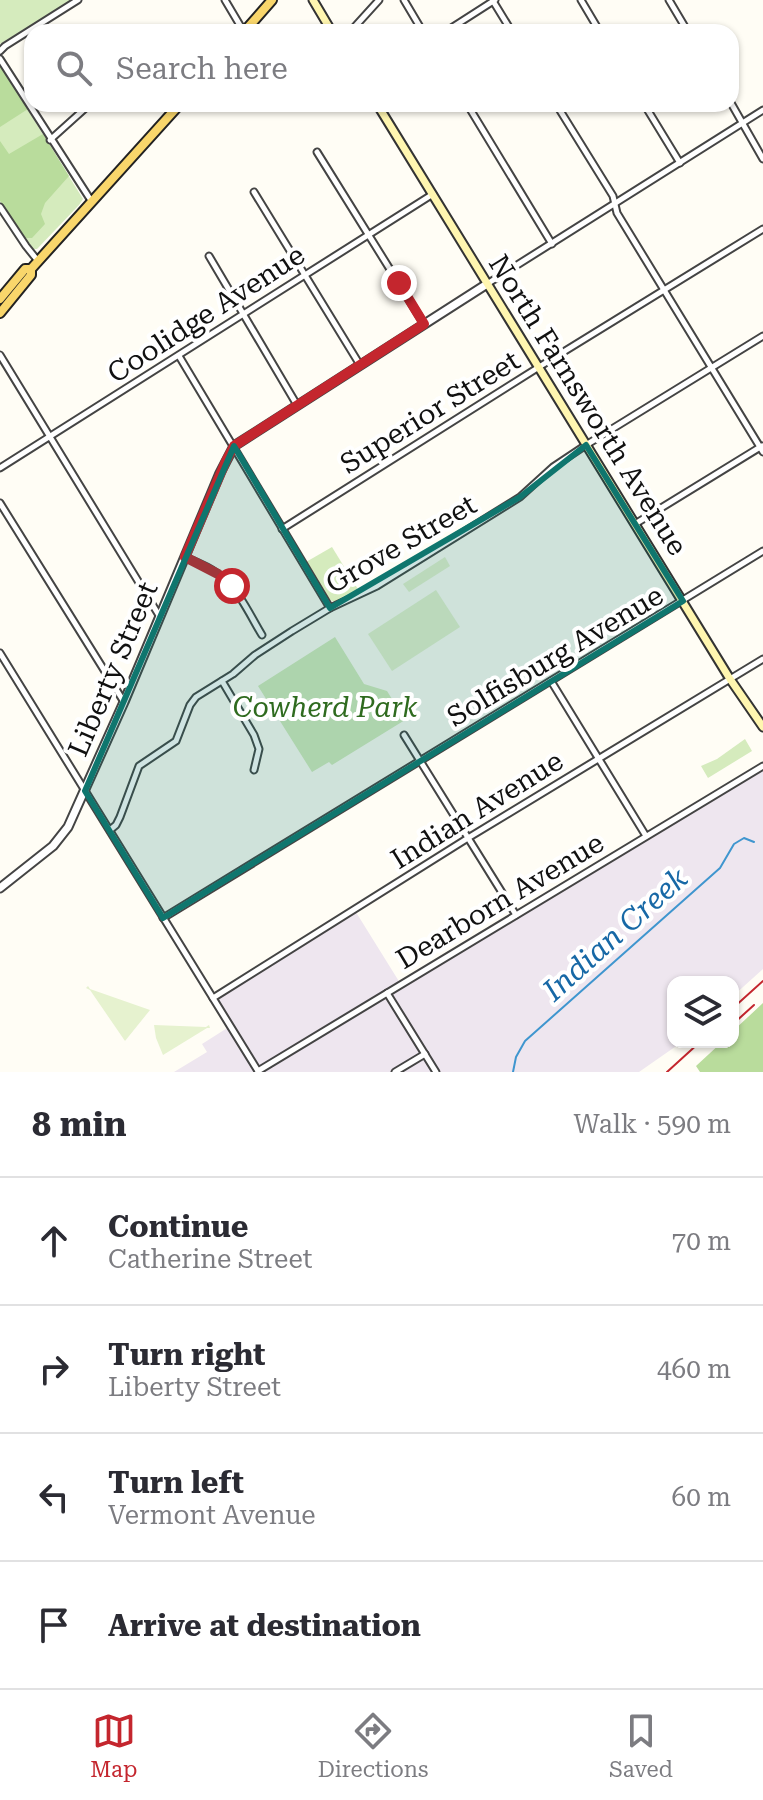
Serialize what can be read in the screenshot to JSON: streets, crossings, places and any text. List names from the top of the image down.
{
  "streets": {
    "main road": ["North Farnsworth Avenue"],
    "street": [
      "Coolidge Avenue",
      "Superior Street",
      "Grove Street",
      "Solfisburg Avenue",
      "Liberty Street",
      "Indian Avenue",
      "Dearborn Avenue"
    ]
  },
  "crossings": [
    ["Coolidge Avenue", "North Farnsworth Avenue"],
    ["North Farnsworth Avenue", "Superior Street"],
    ["North Farnsworth Avenue", "Grove Street"],
    ["North Farnsworth Avenue", "Solfisburg Avenue"],
    ["North Farnsworth Avenue", "Indian Avenue"]
  ],
  "water": ["Indian Creek"],
  "parks": ["Cowherd Park"],
  "page": {
    "search": "Search here",
    "heading": ["8 min", "Walk · 590 m"],
    "list": [
      ["Continue", "Catherine Street", "70 m"],
      ["Turn right", "Liberty Street", "460 m"],
      ["Turn left", "Vermont Avenue", "60 m"],
      "Arrive at destination"
    ],
    "nav": ["Map", "Directions", "Saved"]
  }
}
